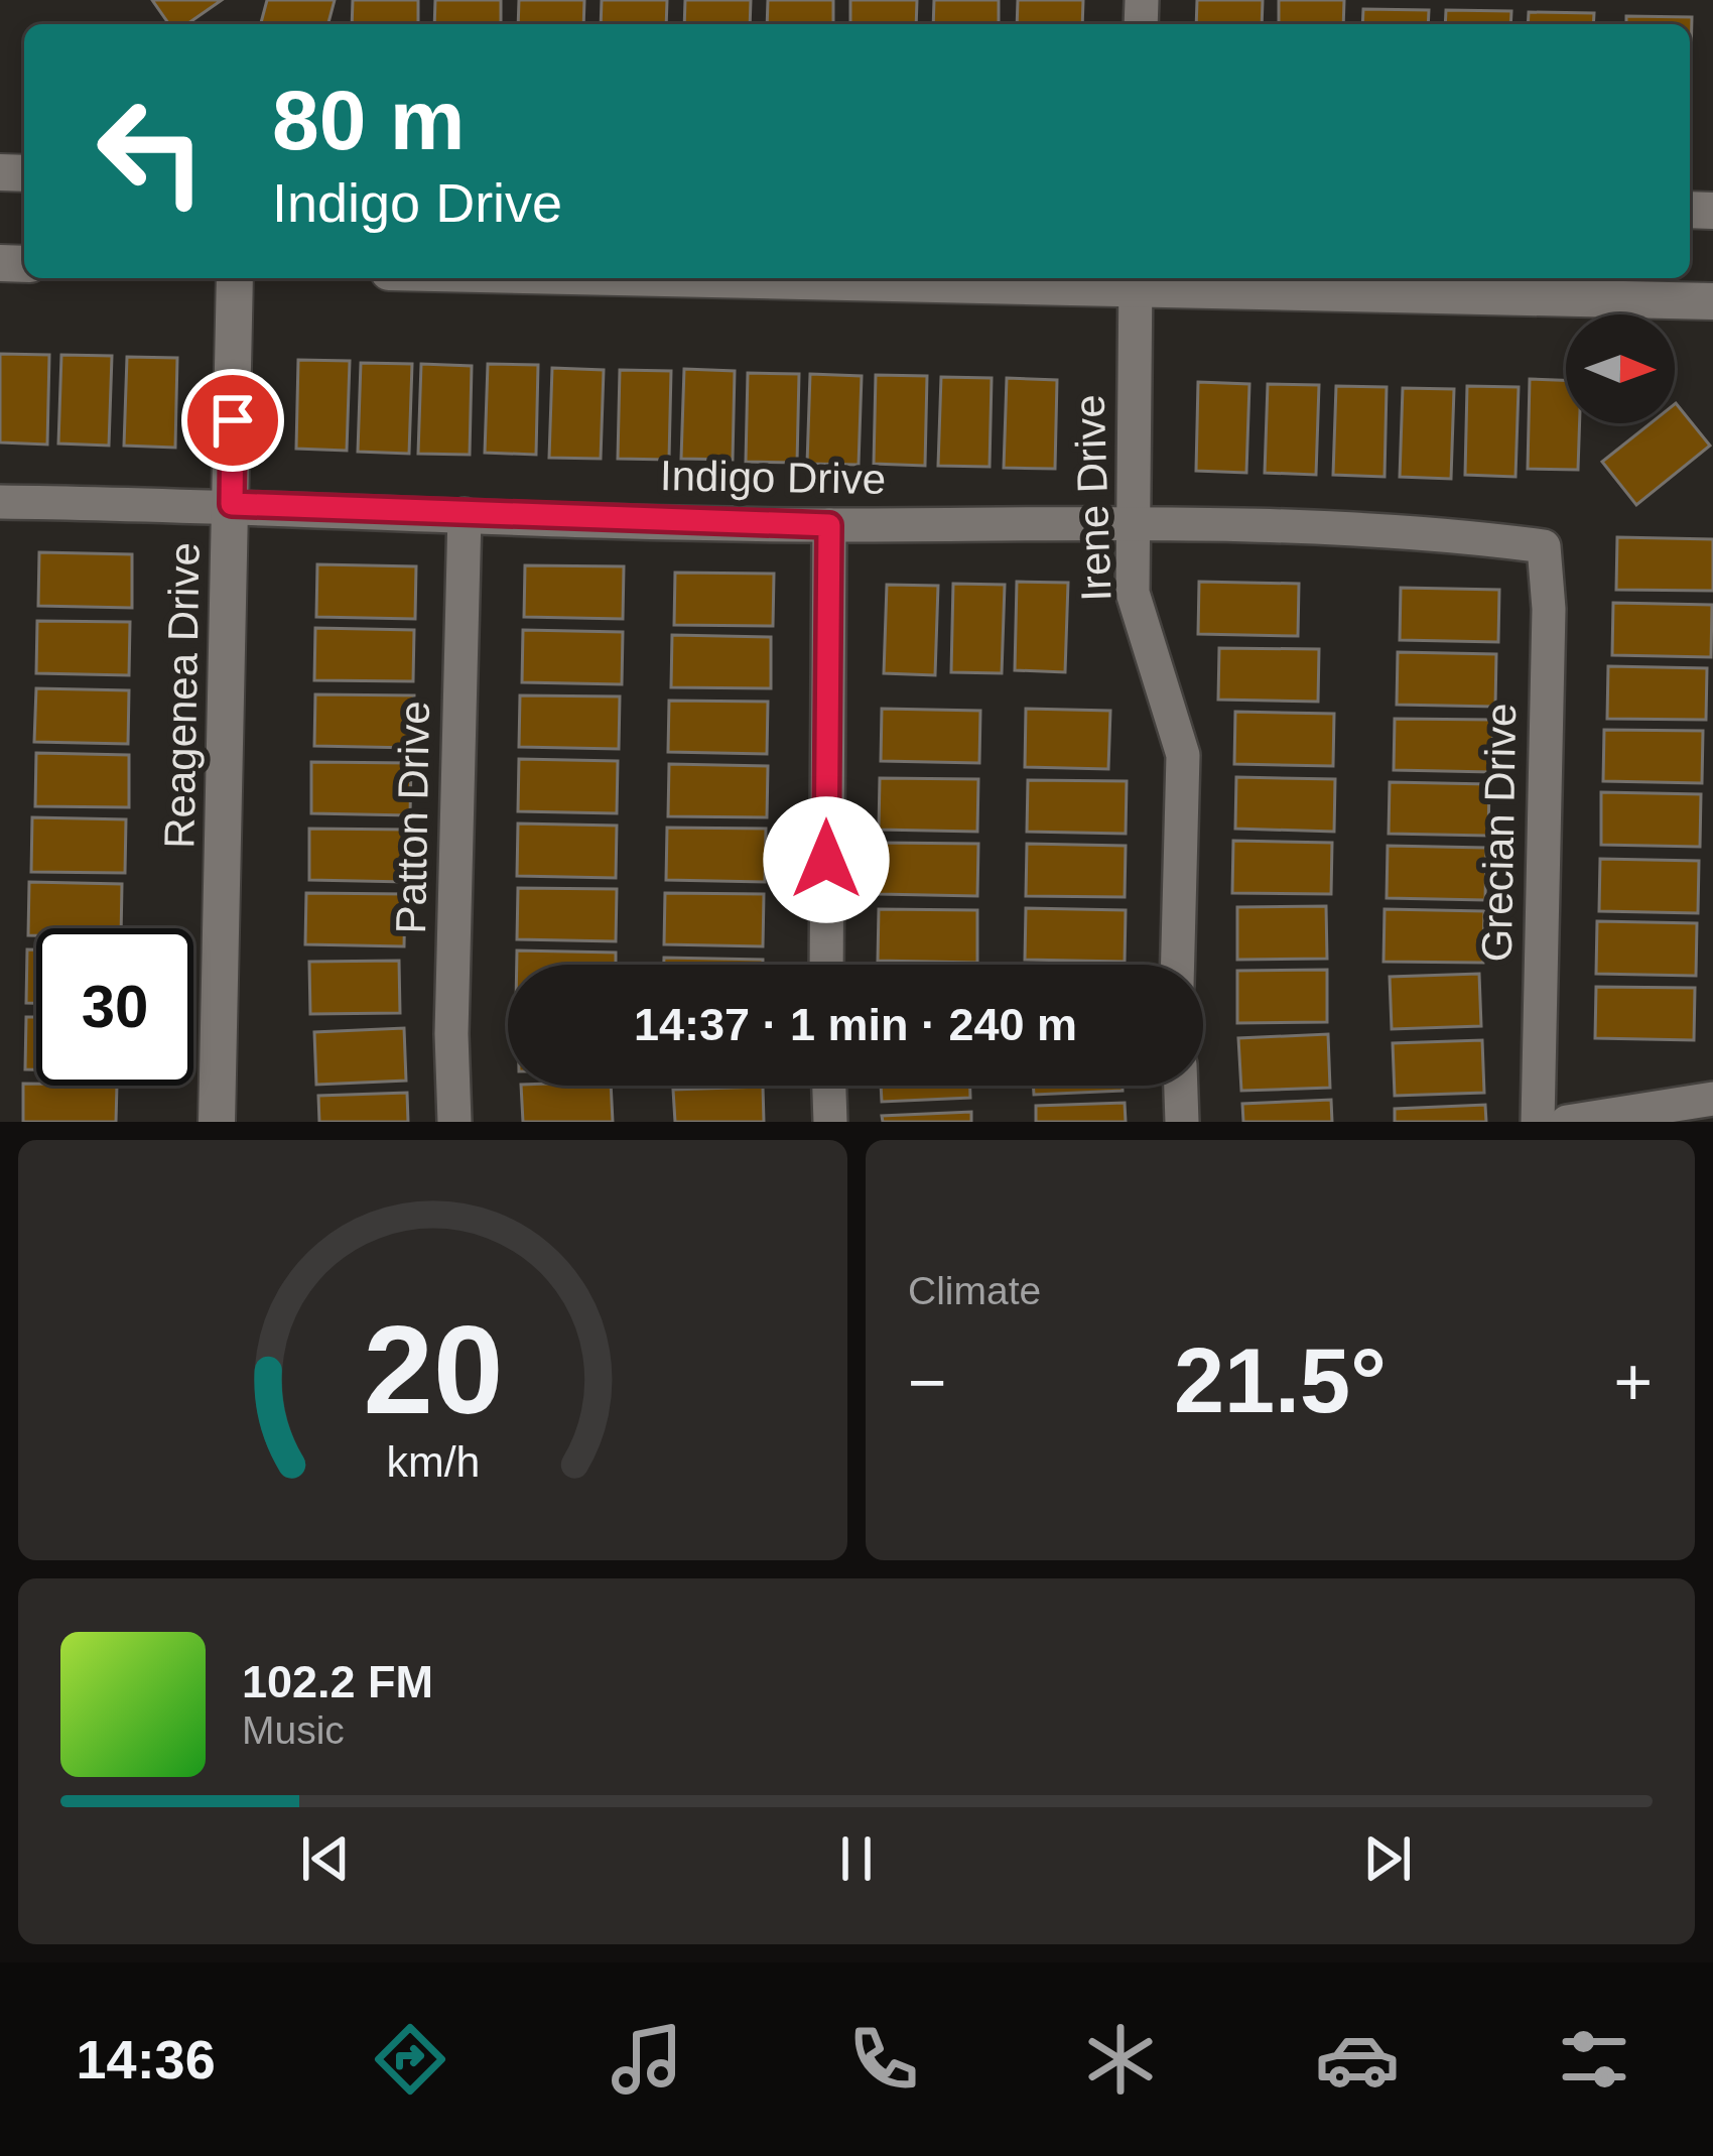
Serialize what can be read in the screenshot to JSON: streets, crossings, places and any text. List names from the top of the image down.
{
  "streets": {
    "main road": ["Reagenea Drive"],
    "street": [
      "Indigo Drive",
      "Irene Drive",
      "Patton Drive",
      "Grecian Drive"
    ]
  },
  "crossings": [
    ["Indigo Drive", "Irene Drive"],
    ["Indigo Drive", "Reagenea Drive"],
    ["Indigo Drive", "Patton Drive"],
    ["Indigo Drive", "Grecian Drive"]
  ],
  "north": "right",
  "page": {
    "turn": ["80 m", "Indigo Drive"],
    "limit": "30",
    "trip": "14:37 · 1 min · 240 m",
    "tile": "Climate",
    "heat": ["−", "21.5°", "+"],
    "song": ["102.2 FM", "Music"],
    "tabs": "14:36",
    "gauge": ["20", "km/h"]
  }
}
